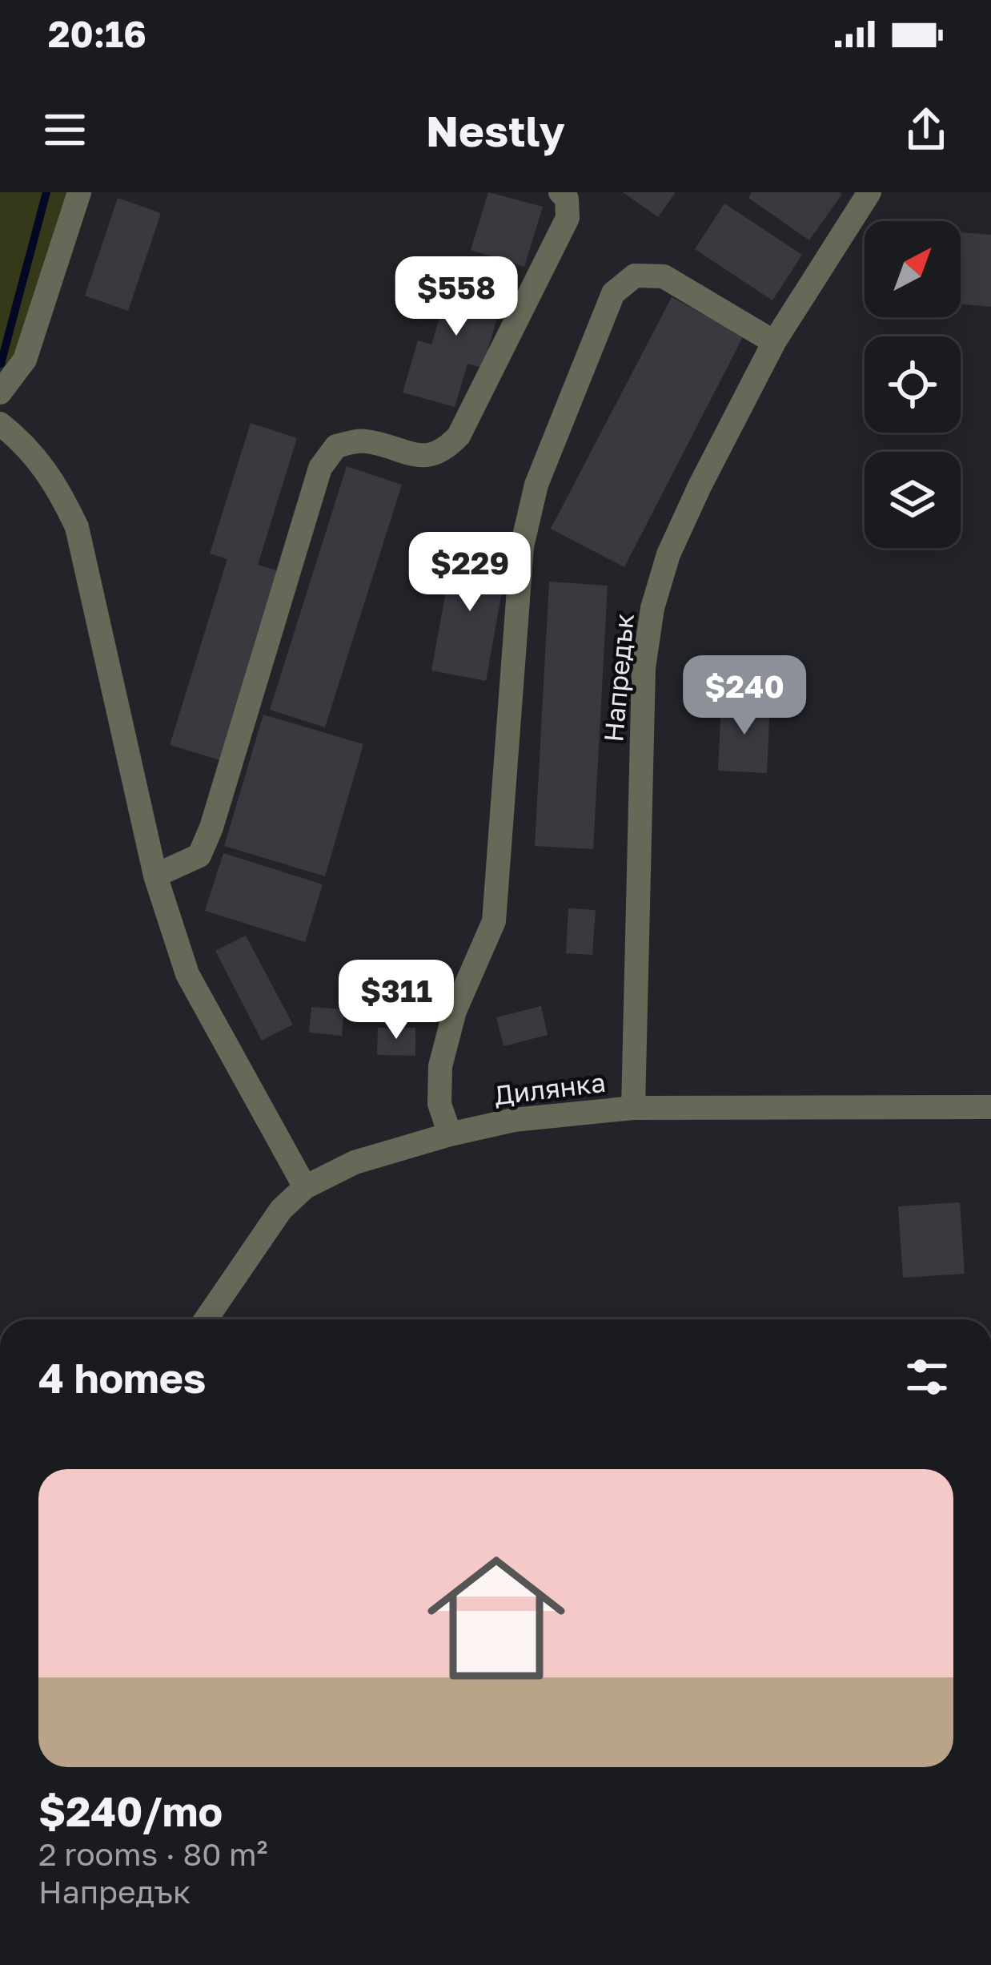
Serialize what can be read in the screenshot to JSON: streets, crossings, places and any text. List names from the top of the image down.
{
  "streets": {
    "street": ["Напредък", "Дилянка"]
  },
  "crossings": [
    ["Напредък", "Дилянка"]
  ],
  "north": "top right",
  "page": {
    "status": "20:16",
    "header": "Nestly",
    "price": [
      "$558",
      "$229",
      "$240",
      "$311"
    ],
    "heading": "4 homes",
    "list": [
      {
        "name": "$240/mo",
        "note": "2 rooms · 80 m² · Напредък"
      }
    ]
  }
}
